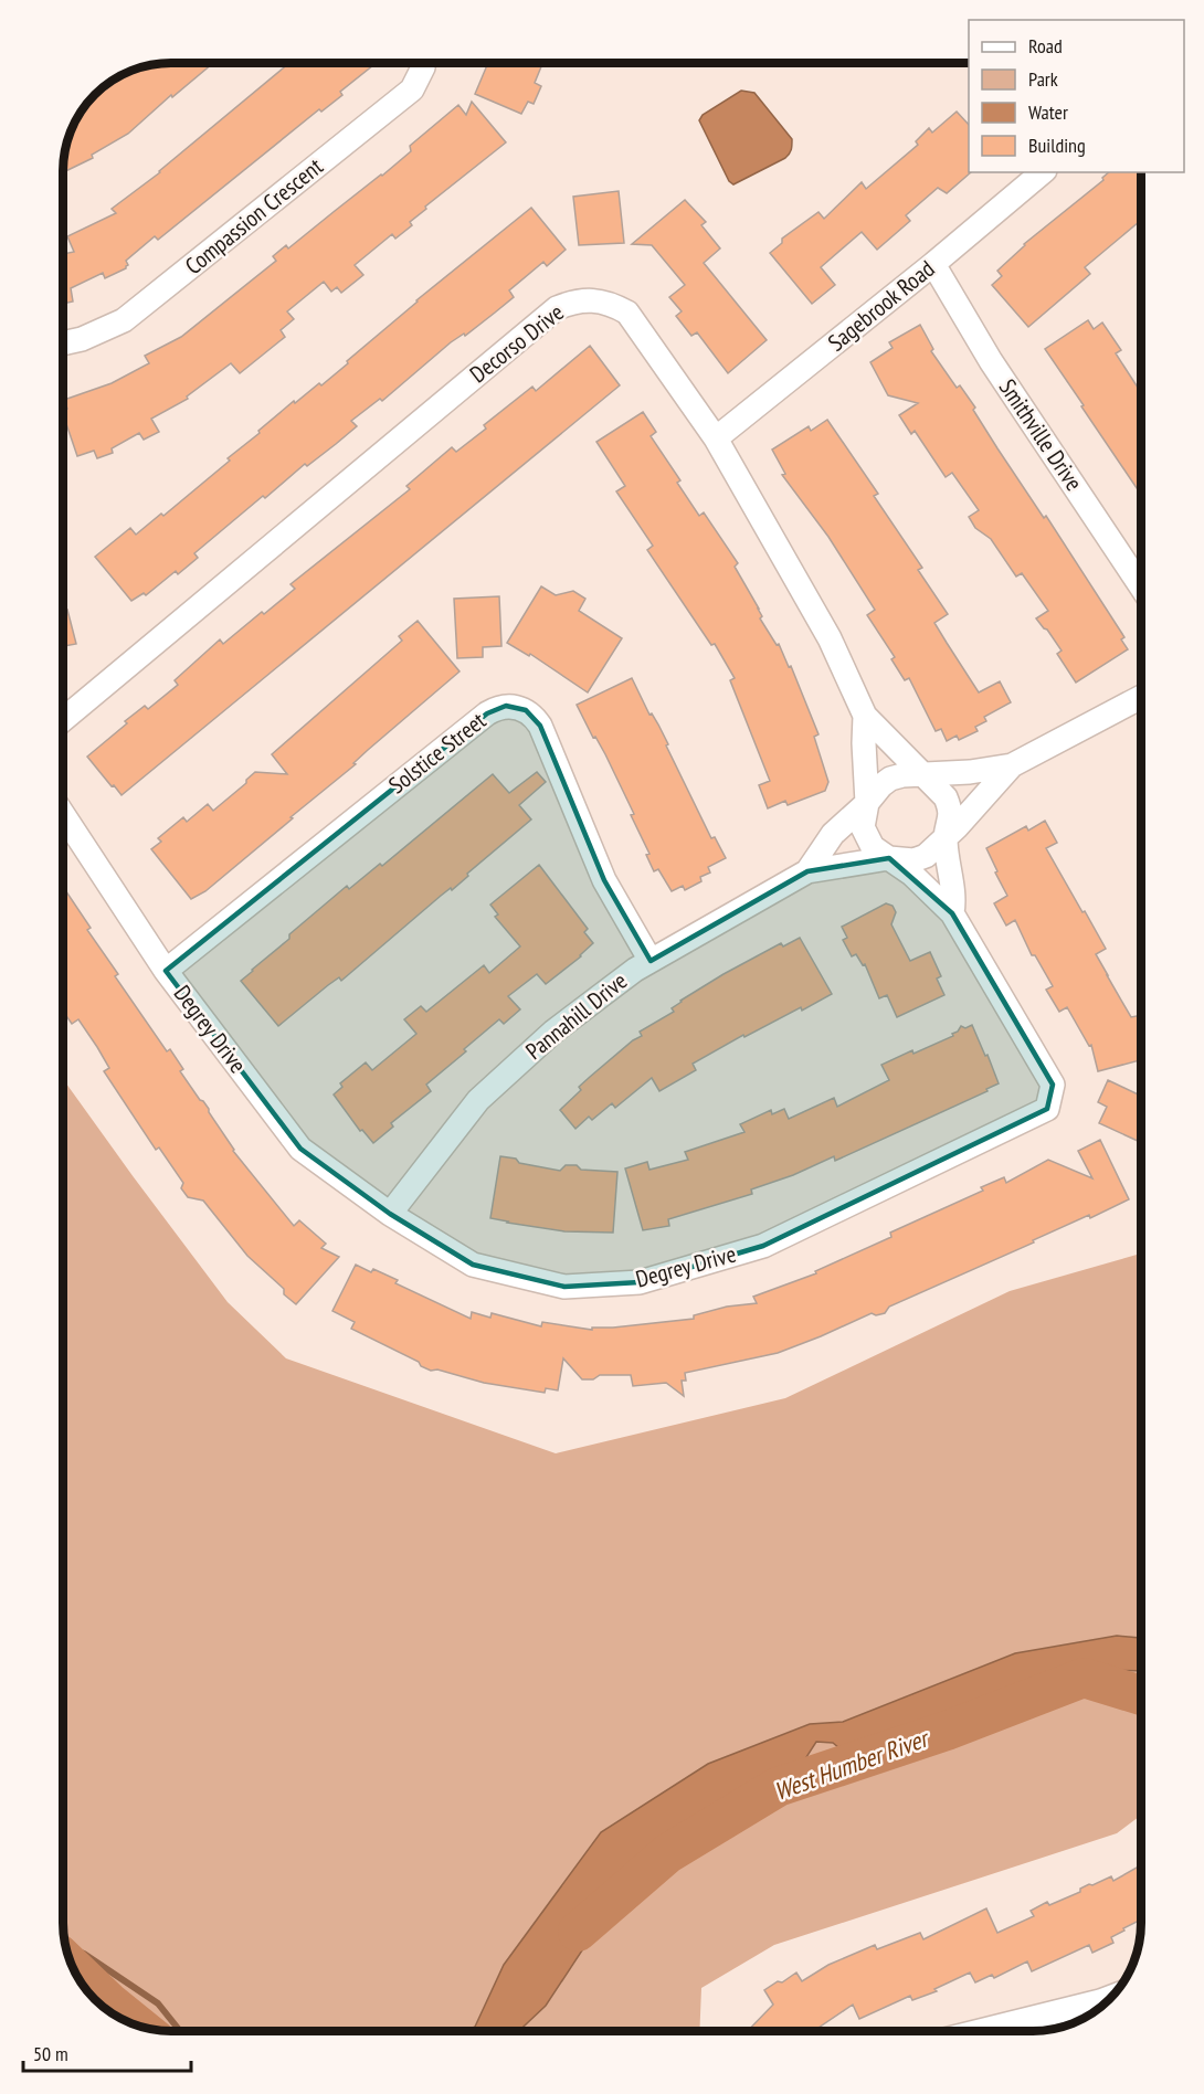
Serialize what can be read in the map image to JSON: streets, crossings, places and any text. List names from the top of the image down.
{
  "streets": {
    "street": [
      "Compassion Crescent",
      "Sagebrook Road",
      "Decorso Drive",
      "Smithville Drive",
      "Solstice Street",
      "Pannahill Drive",
      "Degrey Drive"
    ]
  },
  "crossings": [
    ["Sagebrook Road", "Decorso Drive"],
    ["Sagebrook Road", "Smithville Drive"],
    ["Decorso Drive", "Pannahill Drive"],
    ["Decorso Drive", "Degrey Drive"],
    ["Solstice Street", "Pannahill Drive"],
    ["Solstice Street", "Degrey Drive"],
    ["Pannahill Drive", "Degrey Drive"]
  ],
  "water": ["West Humber River"],
  "legend": [
    "Road",
    "Park",
    "Water",
    "Building"
  ],
  "scale_bar": "50 m"
}
